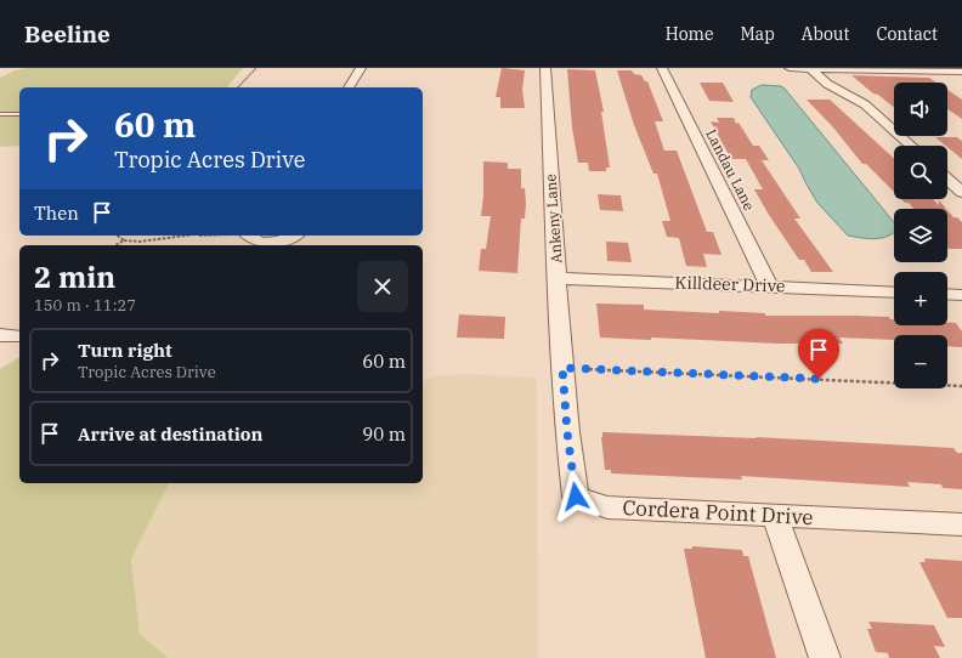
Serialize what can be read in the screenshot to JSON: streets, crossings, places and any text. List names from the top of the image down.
{
  "streets": {
    "street": [
      "Landau Lane",
      "Ankeny Lane",
      "Killdeer Drive",
      "Cordera Point Drive"
    ]
  },
  "crossings": [
    ["Landau Lane", "Killdeer Drive"],
    ["Ankeny Lane", "Killdeer Drive"],
    ["Ankeny Lane", "Cordera Point Drive"]
  ],
  "page": {
    "header": "Beeline",
    "nav": [
      "Home",
      "Map",
      "About",
      "Contact"
    ],
    "map_buttons": ["+", "−"],
    "turn": ["60 m", "Tropic Acres Drive"],
    "then": "Then",
    "heading": ["2 min", "150 m · 11:27"],
    "list": [
      {
        "name": "Turn right",
        "note": "Tropic Acres Drive",
        "value": "60 m"
      },
      {
        "name": "Arrive at destination",
        "value": "90 m"
      }
    ]
  }
}
